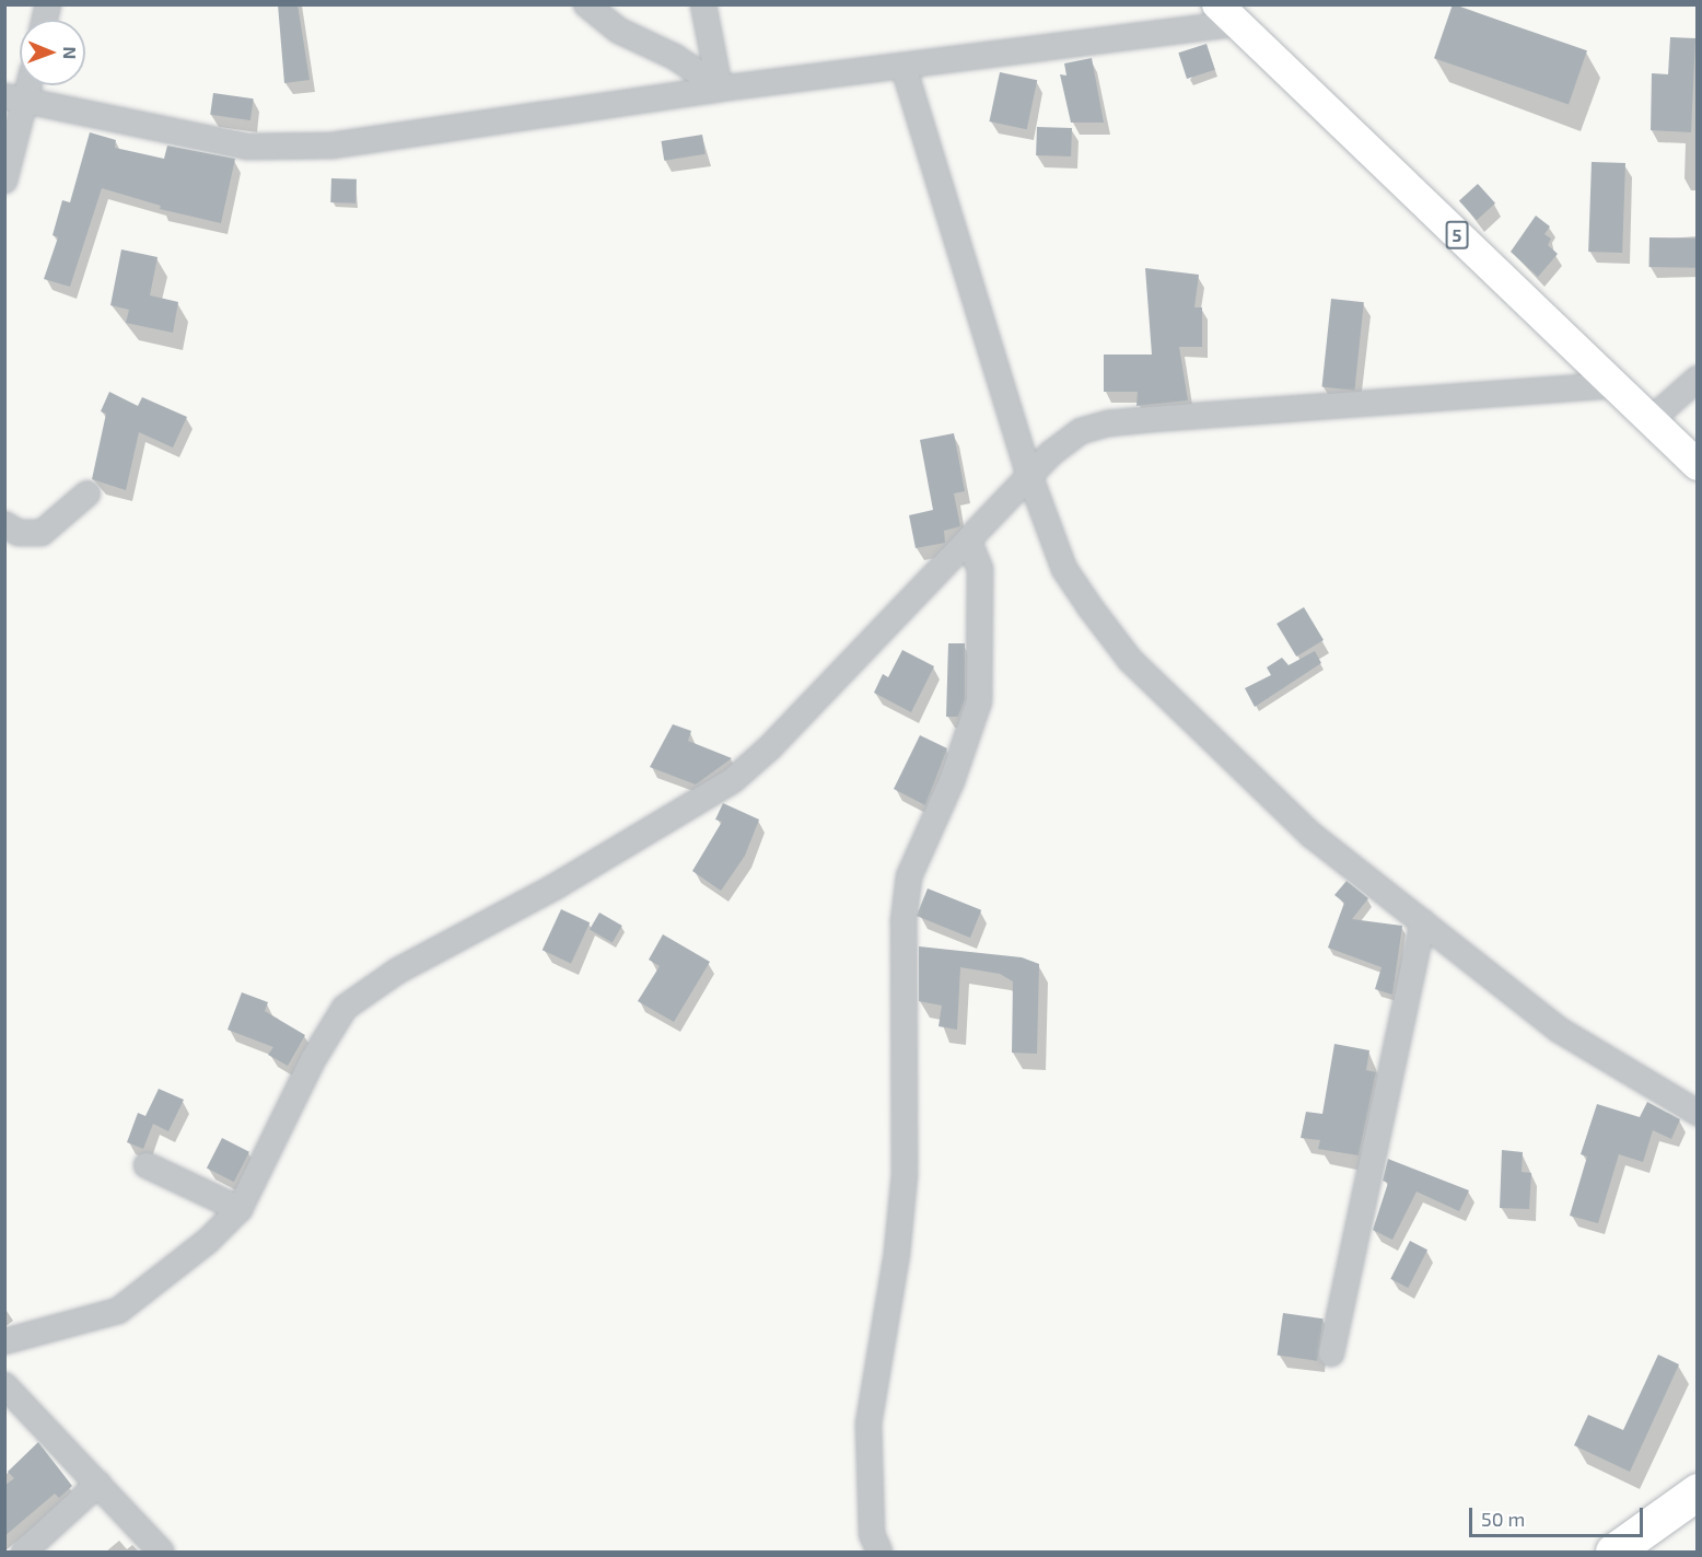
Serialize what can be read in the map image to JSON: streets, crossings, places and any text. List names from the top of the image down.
{
  "streets": {
    "main road": ["5"]
  },
  "scale_bar": "50 m",
  "north": "right"
}
